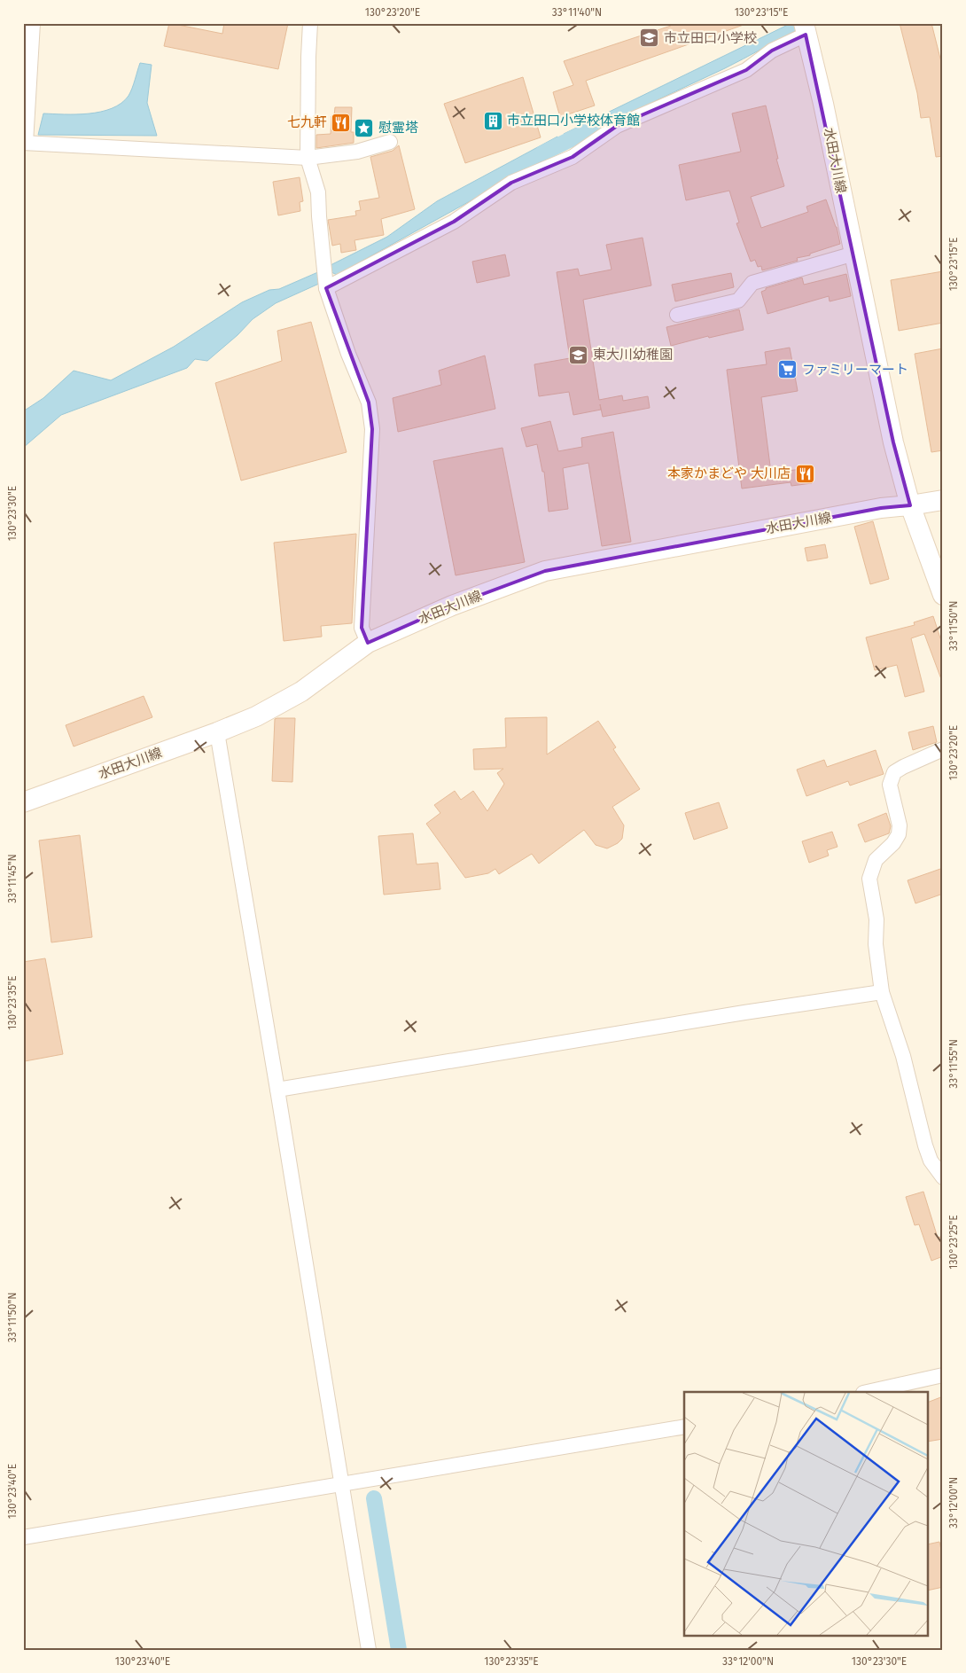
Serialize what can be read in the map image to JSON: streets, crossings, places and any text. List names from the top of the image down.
{
  "streets": {
    "main road": ["水田大川線"]
  },
  "places": {
    "school or university": ["市立田口小学校", "東大川幼稚園"],
    "building": ["市立田口小学校体育館"],
    "restaurant": ["七九軒", "本家かまどや 大川店"],
    "place": ["慰霊塔"],
    "supermarket": ["ファミリーマート"]
  },
  "coordinates": [
    "130°23'20\"E",
    "33°11'40\"N",
    "130°23'15\"E",
    "130°23'30\"E",
    "33°11'50\"N",
    "33°11'45\"N",
    "130°23'35\"E",
    "33°11'55\"N",
    "130°23'25\"E",
    "130°23'40\"E",
    "33°12'00\"N"
  ]
}
